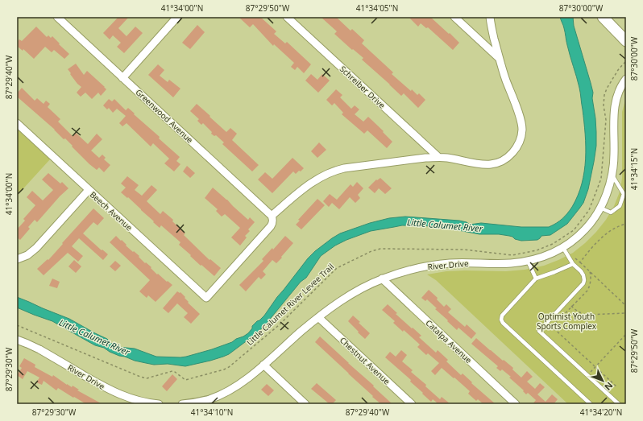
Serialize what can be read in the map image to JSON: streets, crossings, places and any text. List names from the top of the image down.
{
  "streets": {
    "street": [
      "Schreiber Drive",
      "Greenwood Avenue",
      "Beech Avenue",
      "River Drive",
      "Catalpa Avenue",
      "Chestnut Avenue"
    ],
    "path": ["Little Calumet River Levee Trail"]
  },
  "crossings": [
    ["Greenwood Avenue", "Beech Avenue"],
    ["River Drive", "Catalpa Avenue"],
    ["River Drive", "Chestnut Avenue"]
  ],
  "water": ["Little Calumet River"],
  "parks": ["Optimist Youth Sports Complex"],
  "north": "bottom right",
  "coordinates": [
    "41°34'00\"N",
    "87°29'50\"W",
    "41°34'05\"N",
    "87°30'00\"W",
    "87°29'40\"W",
    "41°34'15\"N",
    "87°29'30\"W",
    "41°34'10\"N",
    "41°34'20\"N"
  ]
}
